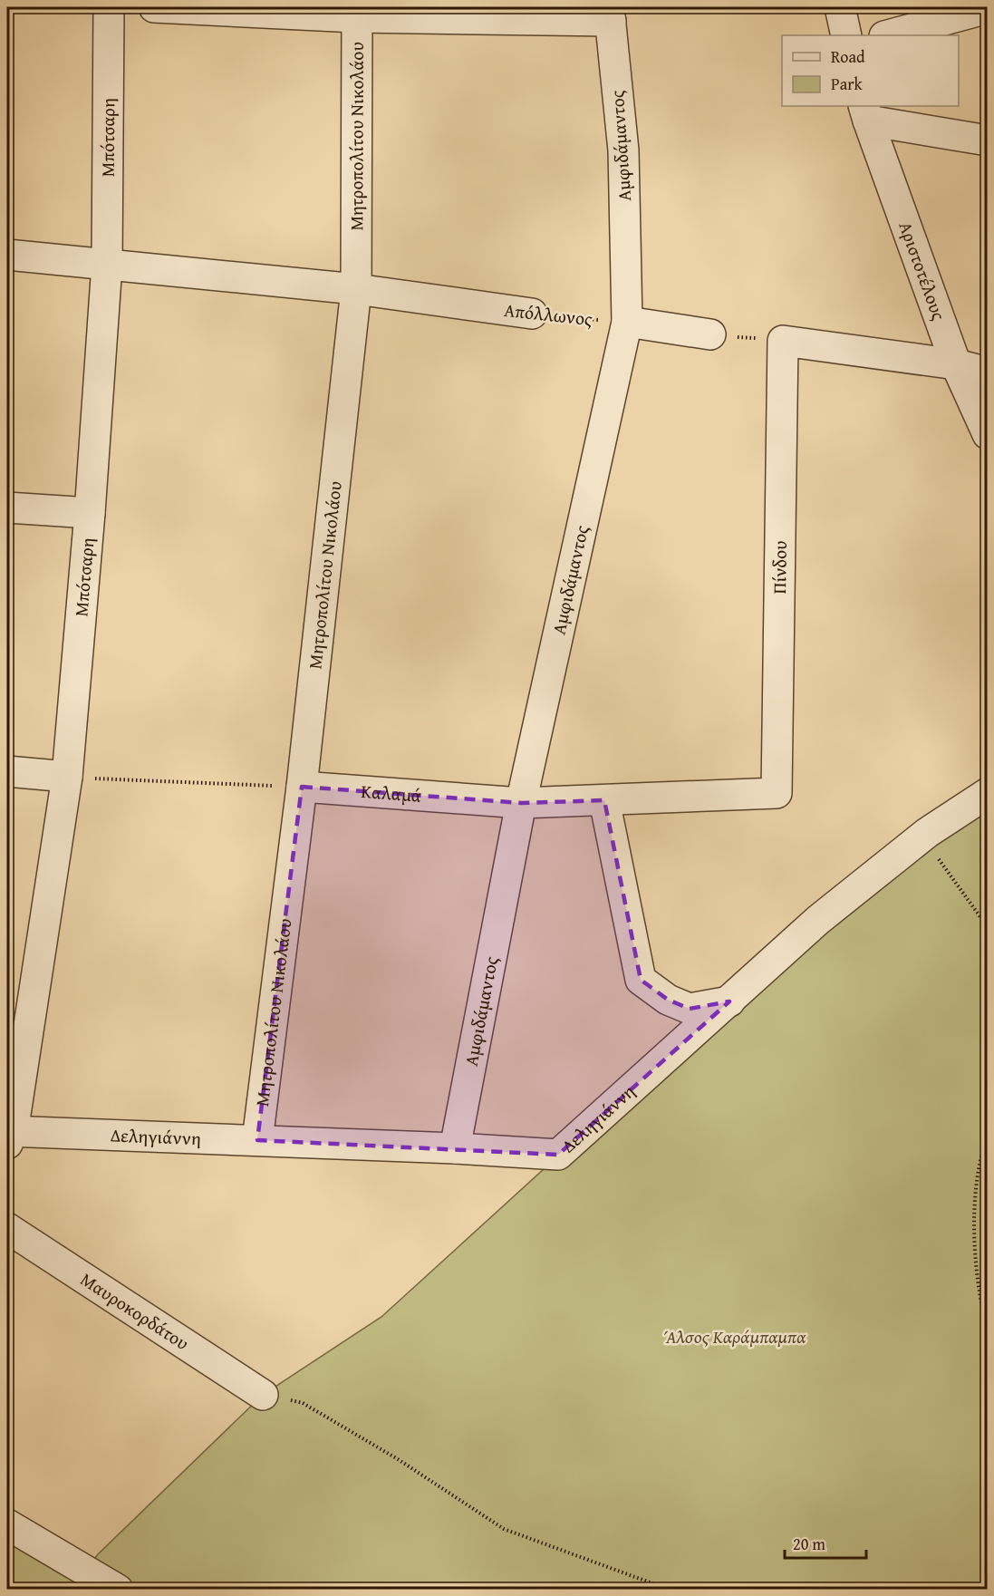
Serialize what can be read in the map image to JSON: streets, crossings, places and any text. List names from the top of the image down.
{
  "streets": {
    "street": [
      "Μητροπολίτου Νικολάου",
      "Μπότσαρη",
      "Αμφιδάμαντος",
      "Αριστοτέλους",
      "Απόλλωνος",
      "Πίνδου",
      "Καλαμά",
      "Δεληγιάννη",
      "Μαυροκορδάτου"
    ]
  },
  "crossings": [
    ["Μητροπολίτου Νικολάου", "Απόλλωνος"],
    ["Μητροπολίτου Νικολάου", "Καλαμά"],
    ["Μητροπολίτου Νικολάου", "Δεληγιάννη"],
    ["Μπότσαρη", "Απόλλωνος"],
    ["Μπότσαρη", "Δεληγιάννη"],
    ["Αμφιδάμαντος", "Απόλλωνος"],
    ["Αμφιδάμαντος", "Καλαμά"],
    ["Αμφιδάμαντος", "Δεληγιάννη"],
    ["Πίνδου", "Καλαμά"]
  ],
  "parks": ["Άλσος Καράμπαμπα"],
  "legend": ["Road", "Park"],
  "scale_bar": "20 m"
}
